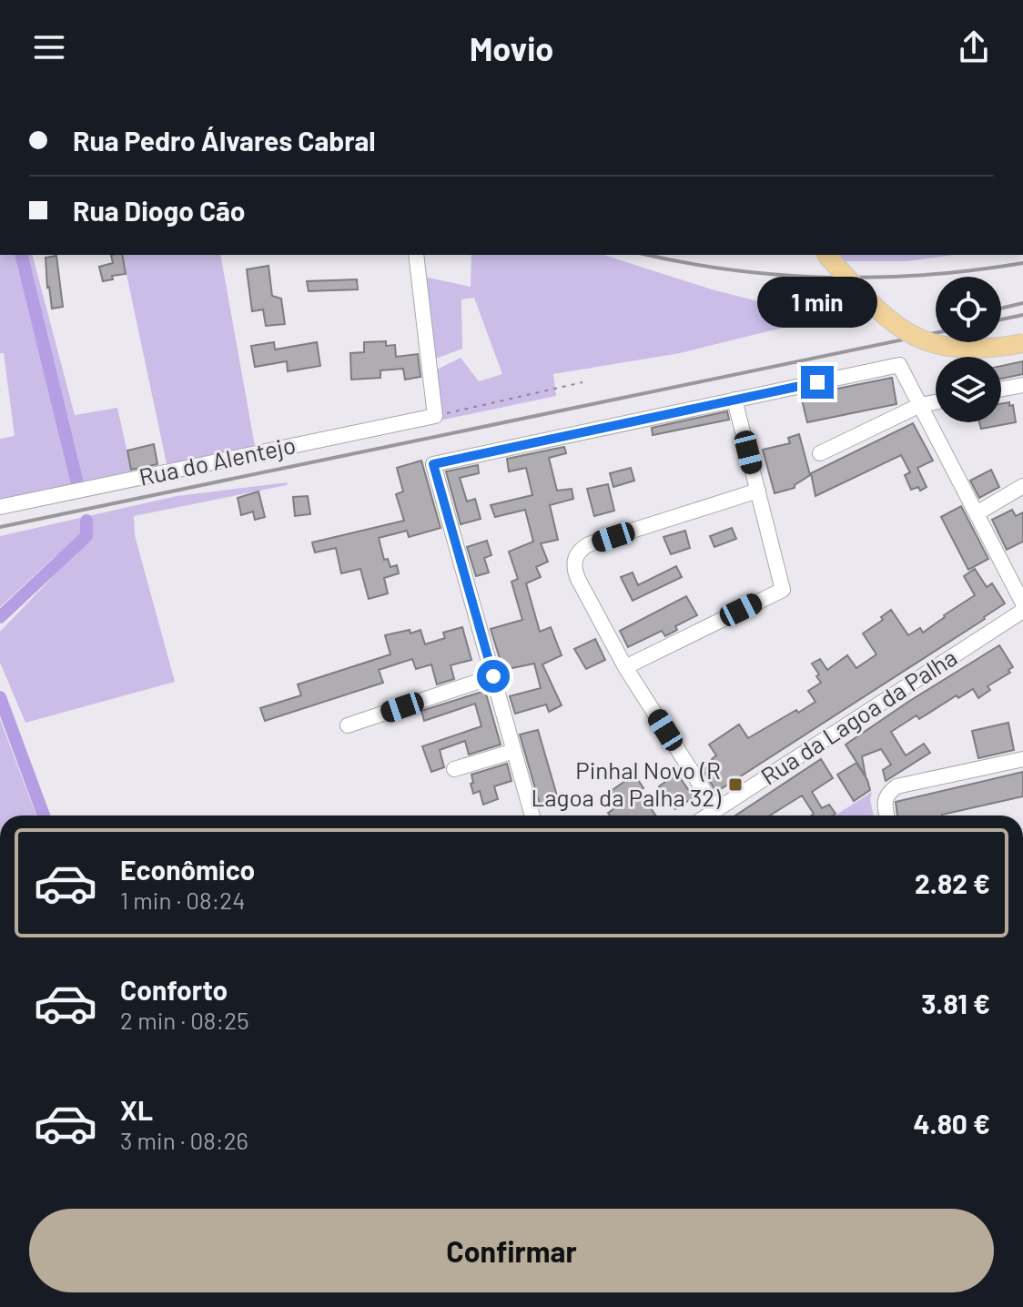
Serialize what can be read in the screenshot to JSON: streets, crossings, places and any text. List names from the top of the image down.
{
  "streets": {
    "street": ["Rua do Alentejo", "Rua da Lagoa da Palha"]
  },
  "places": {
    "transit": ["Pinhal Novo (R Lagoa da Palha 32)"]
  },
  "page": {
    "header": "Movio",
    "banner": ["Rua Pedro Álvares Cabral", "Rua Diogo Cão"],
    "bubble": "1 min",
    "list": [
      {
        "name": "Econômico",
        "note": "1 min · 08:24",
        "value": "2.82 €"
      },
      {
        "name": "Conforto",
        "note": "2 min · 08:25",
        "value": "3.81 €"
      },
      {
        "name": "XL",
        "note": "3 min · 08:26",
        "value": "4.80 €"
      }
    ],
    "buttons": "Confirmar"
  }
}
